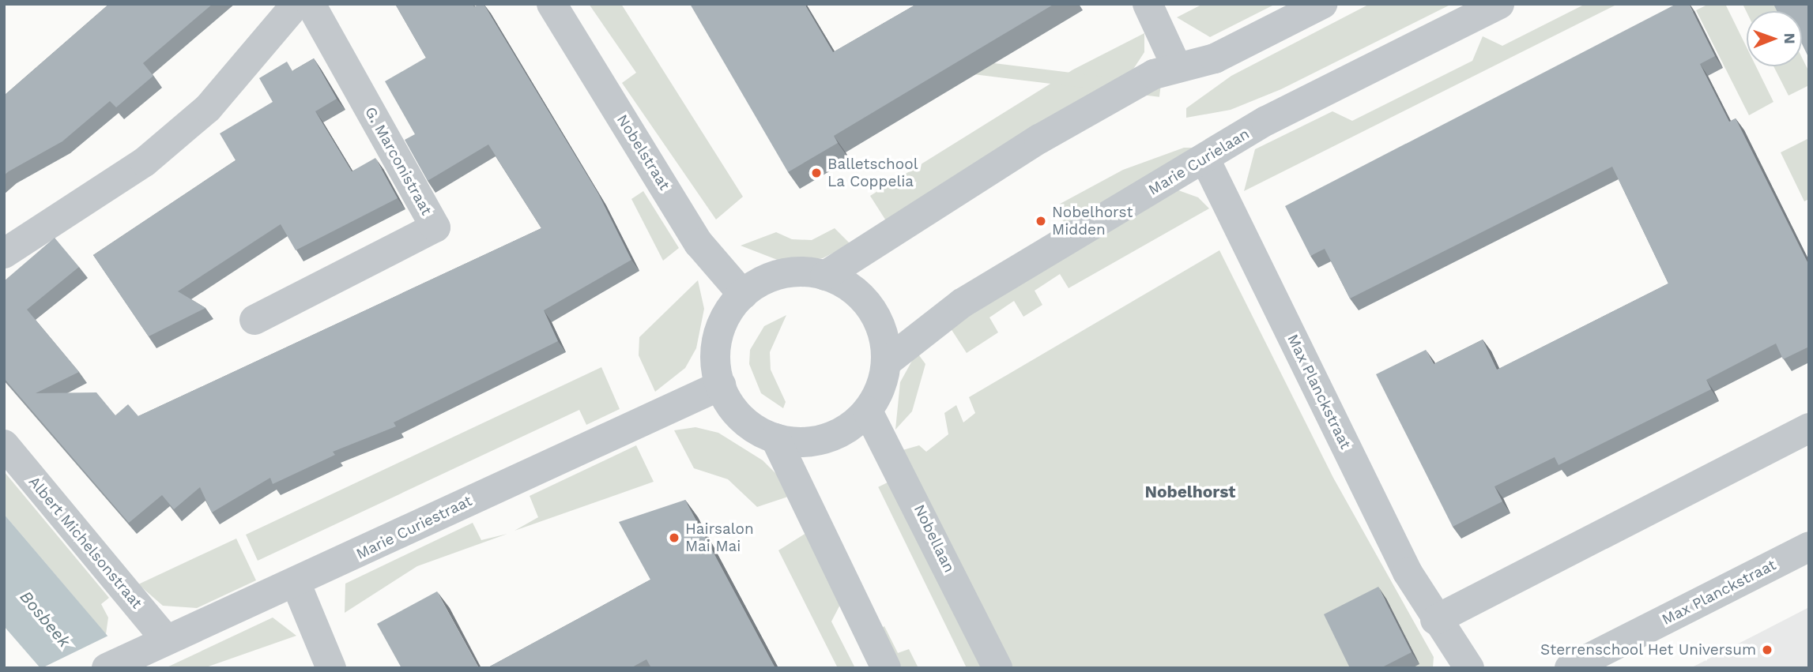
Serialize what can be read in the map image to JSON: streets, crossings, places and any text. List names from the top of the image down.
{
  "streets": {
    "street": [
      "Nobelstraat",
      "G. Marconistraat",
      "Marie Curielaan",
      "Max Planckstraat",
      "Marie Curiestraat",
      "Nobellaan",
      "Albert Michelsonstraat"
    ]
  },
  "crossings": [
    ["Nobelstraat", "Marie Curielaan"],
    ["Nobelstraat", "Marie Curiestraat"],
    ["Nobelstraat", "Nobellaan"],
    ["Marie Curielaan", "Max Planckstraat"],
    ["Marie Curielaan", "Marie Curiestraat"],
    ["Marie Curielaan", "Nobellaan"],
    ["Marie Curiestraat", "Nobellaan"],
    ["Marie Curiestraat", "Albert Michelsonstraat"]
  ],
  "districts": ["Nobelhorst"],
  "water": ["Bosbeek"],
  "places": [
    "Balletschool La Coppelia",
    "Nobelhorst Midden",
    "Hairsalon Mai Mai",
    "Sterrenschool Het Universum"
  ],
  "north": "right"
}
